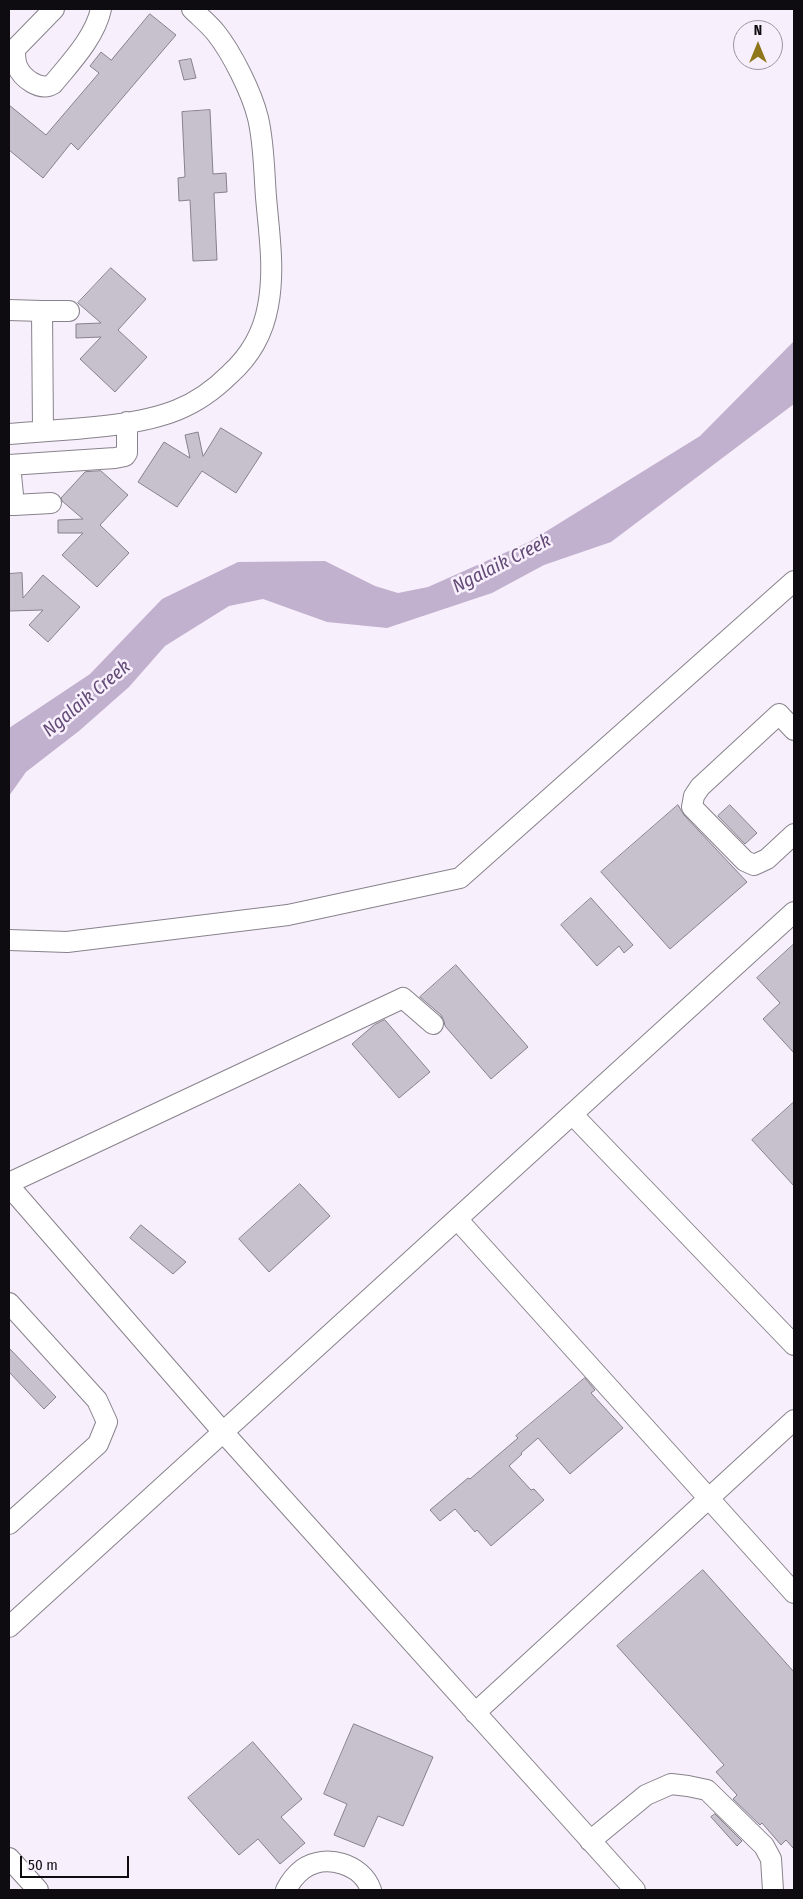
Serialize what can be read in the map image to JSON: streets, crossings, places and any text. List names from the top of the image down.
{
  "water": ["Ngalaik Creek"],
  "scale_bar": "50 m",
  "north": "top"
}
